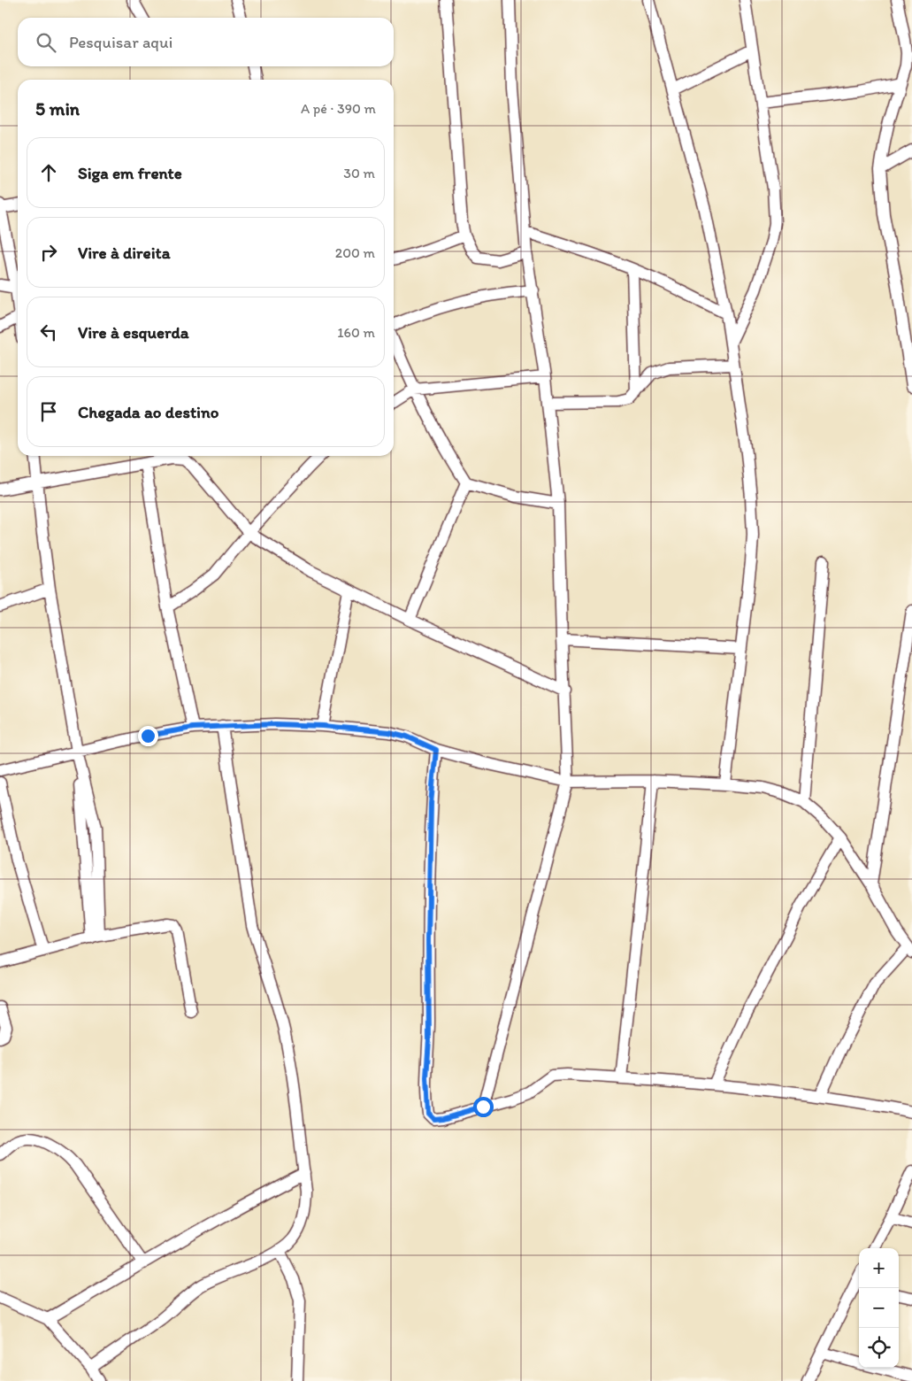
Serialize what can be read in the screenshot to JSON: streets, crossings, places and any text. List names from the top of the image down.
{
  "page": {
    "search": "Pesquisar aqui",
    "heading": ["5 min", "A pé · 390 m"],
    "list": [
      ["Siga em frente", "30 m"],
      ["Vire à direita", "200 m"],
      ["Vire à esquerda", "160 m"],
      "Chegada ao destino"
    ],
    "map_buttons": ["+", "−"]
  }
}
